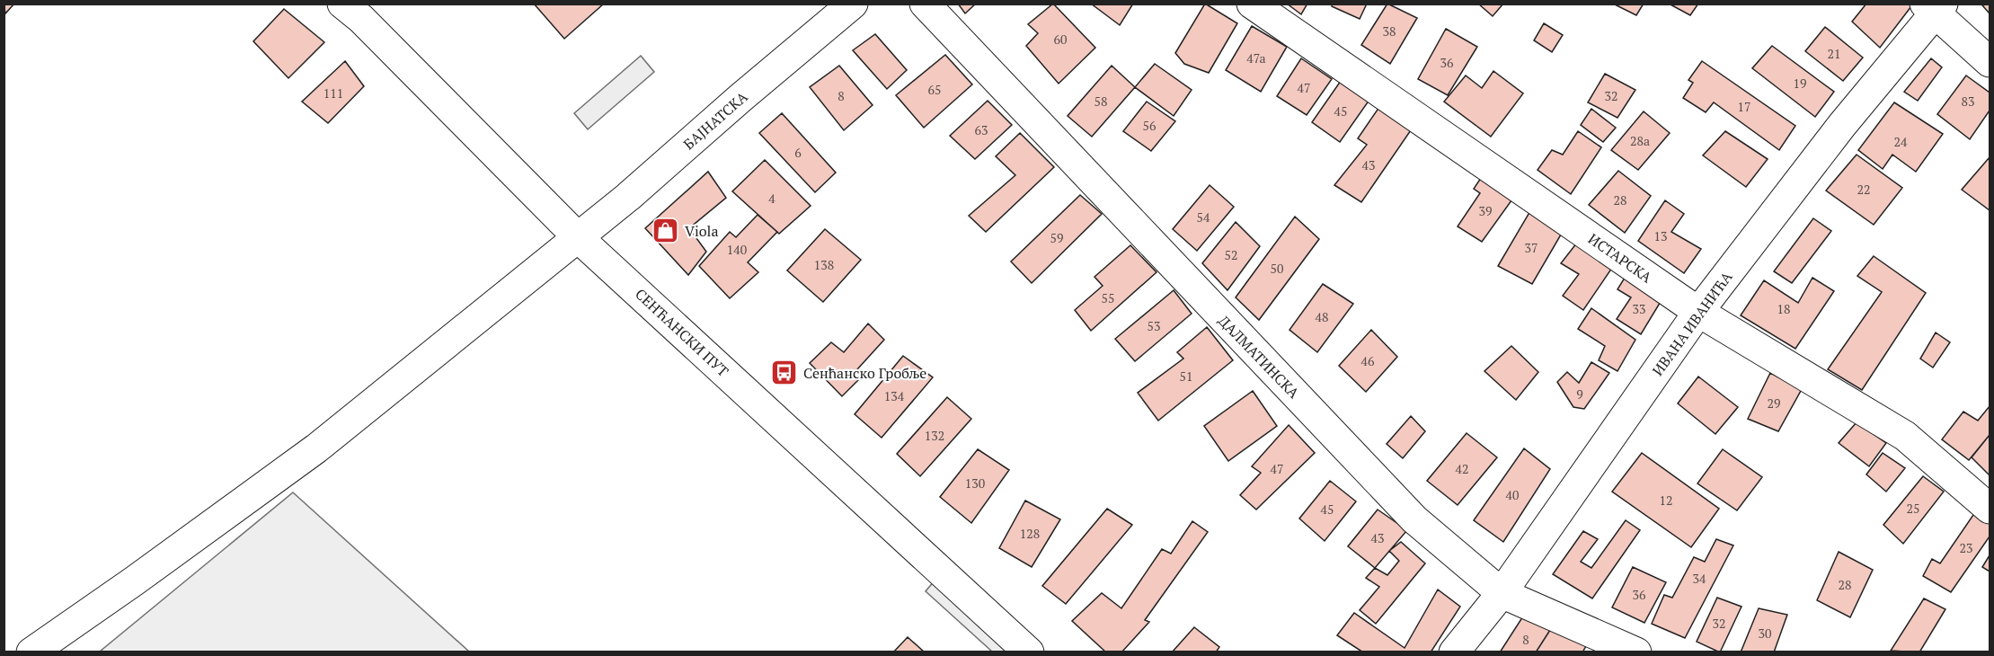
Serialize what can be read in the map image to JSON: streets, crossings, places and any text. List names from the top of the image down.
{
  "streets": {
    "street": [
      "БАЈНАТСКА",
      "ИСТАРСКА",
      "ИВАНА ИВАНИЋА",
      "СЕНЋАНСКИ ПУТ",
      "ДАЛМАТИНСКА"
    ]
  },
  "crossings": [
    ["БАЈНАТСКА", "СЕНЋАНСКИ ПУТ"],
    ["ИСТАРСКА", "ИВАНА ИВАНИЋА"],
    ["ИВАНА ИВАНИЋА", "ДАЛМАТИНСКА"]
  ],
  "places": {
    "shop": ["Viola"],
    "bus stop": ["Сенћанско Гробље"]
  },
  "house_numbers": [
    "38",
    "60",
    "21",
    "47a",
    "36",
    "19",
    "47",
    "65",
    "111",
    "8",
    "32",
    "58",
    "83",
    "17",
    "45",
    "56",
    "63",
    "28a",
    "24",
    "6",
    "43",
    "22",
    "4",
    "28",
    "39",
    "54",
    "13",
    "59",
    "37",
    "140",
    "52",
    "138",
    "50",
    "55",
    "33",
    "18",
    "48",
    "53",
    "46",
    "51",
    "9",
    "134",
    "29",
    "132",
    "47",
    "42",
    "130",
    "40",
    "12",
    "25",
    "45",
    "128",
    "43",
    "23",
    "34",
    "28",
    "36",
    "32",
    "30",
    "8"
  ]
}
